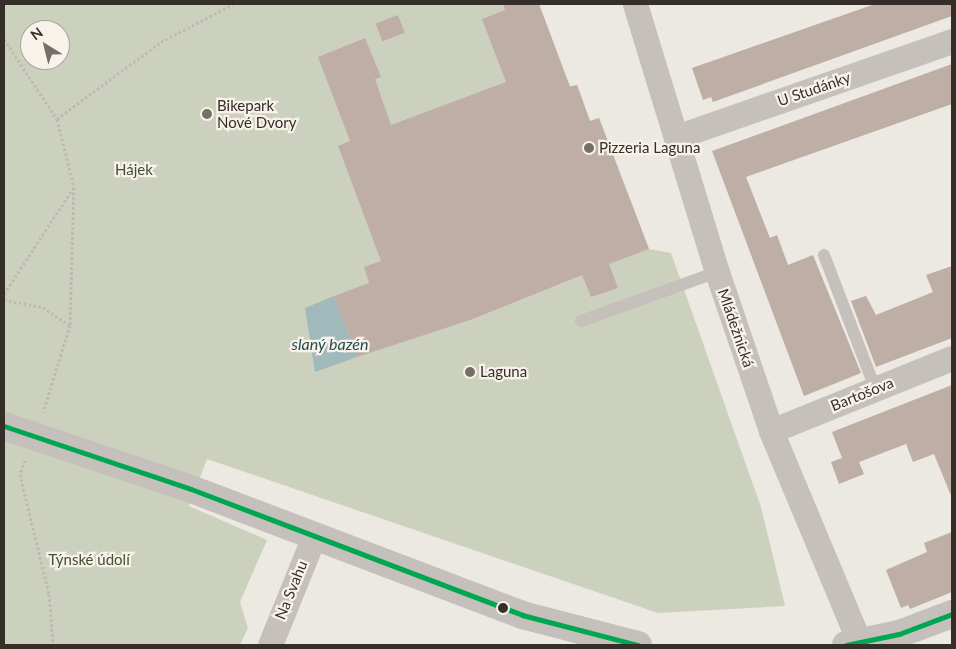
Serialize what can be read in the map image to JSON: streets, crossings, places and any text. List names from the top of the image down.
{
  "streets": {
    "street": [
      "U Studánky",
      "Mládežnická",
      "Bartošova",
      "Na Svahu"
    ]
  },
  "crossings": [
    ["U Studánky", "Mládežnická"],
    ["Mládežnická", "Bartošova"]
  ],
  "water": ["slaný bazén"],
  "parks": ["Hájek", "Týnské údolí"],
  "places": ["Bikepark Nové Dvory", "Pizzeria Laguna", "Laguna"],
  "north": "top left"
}
